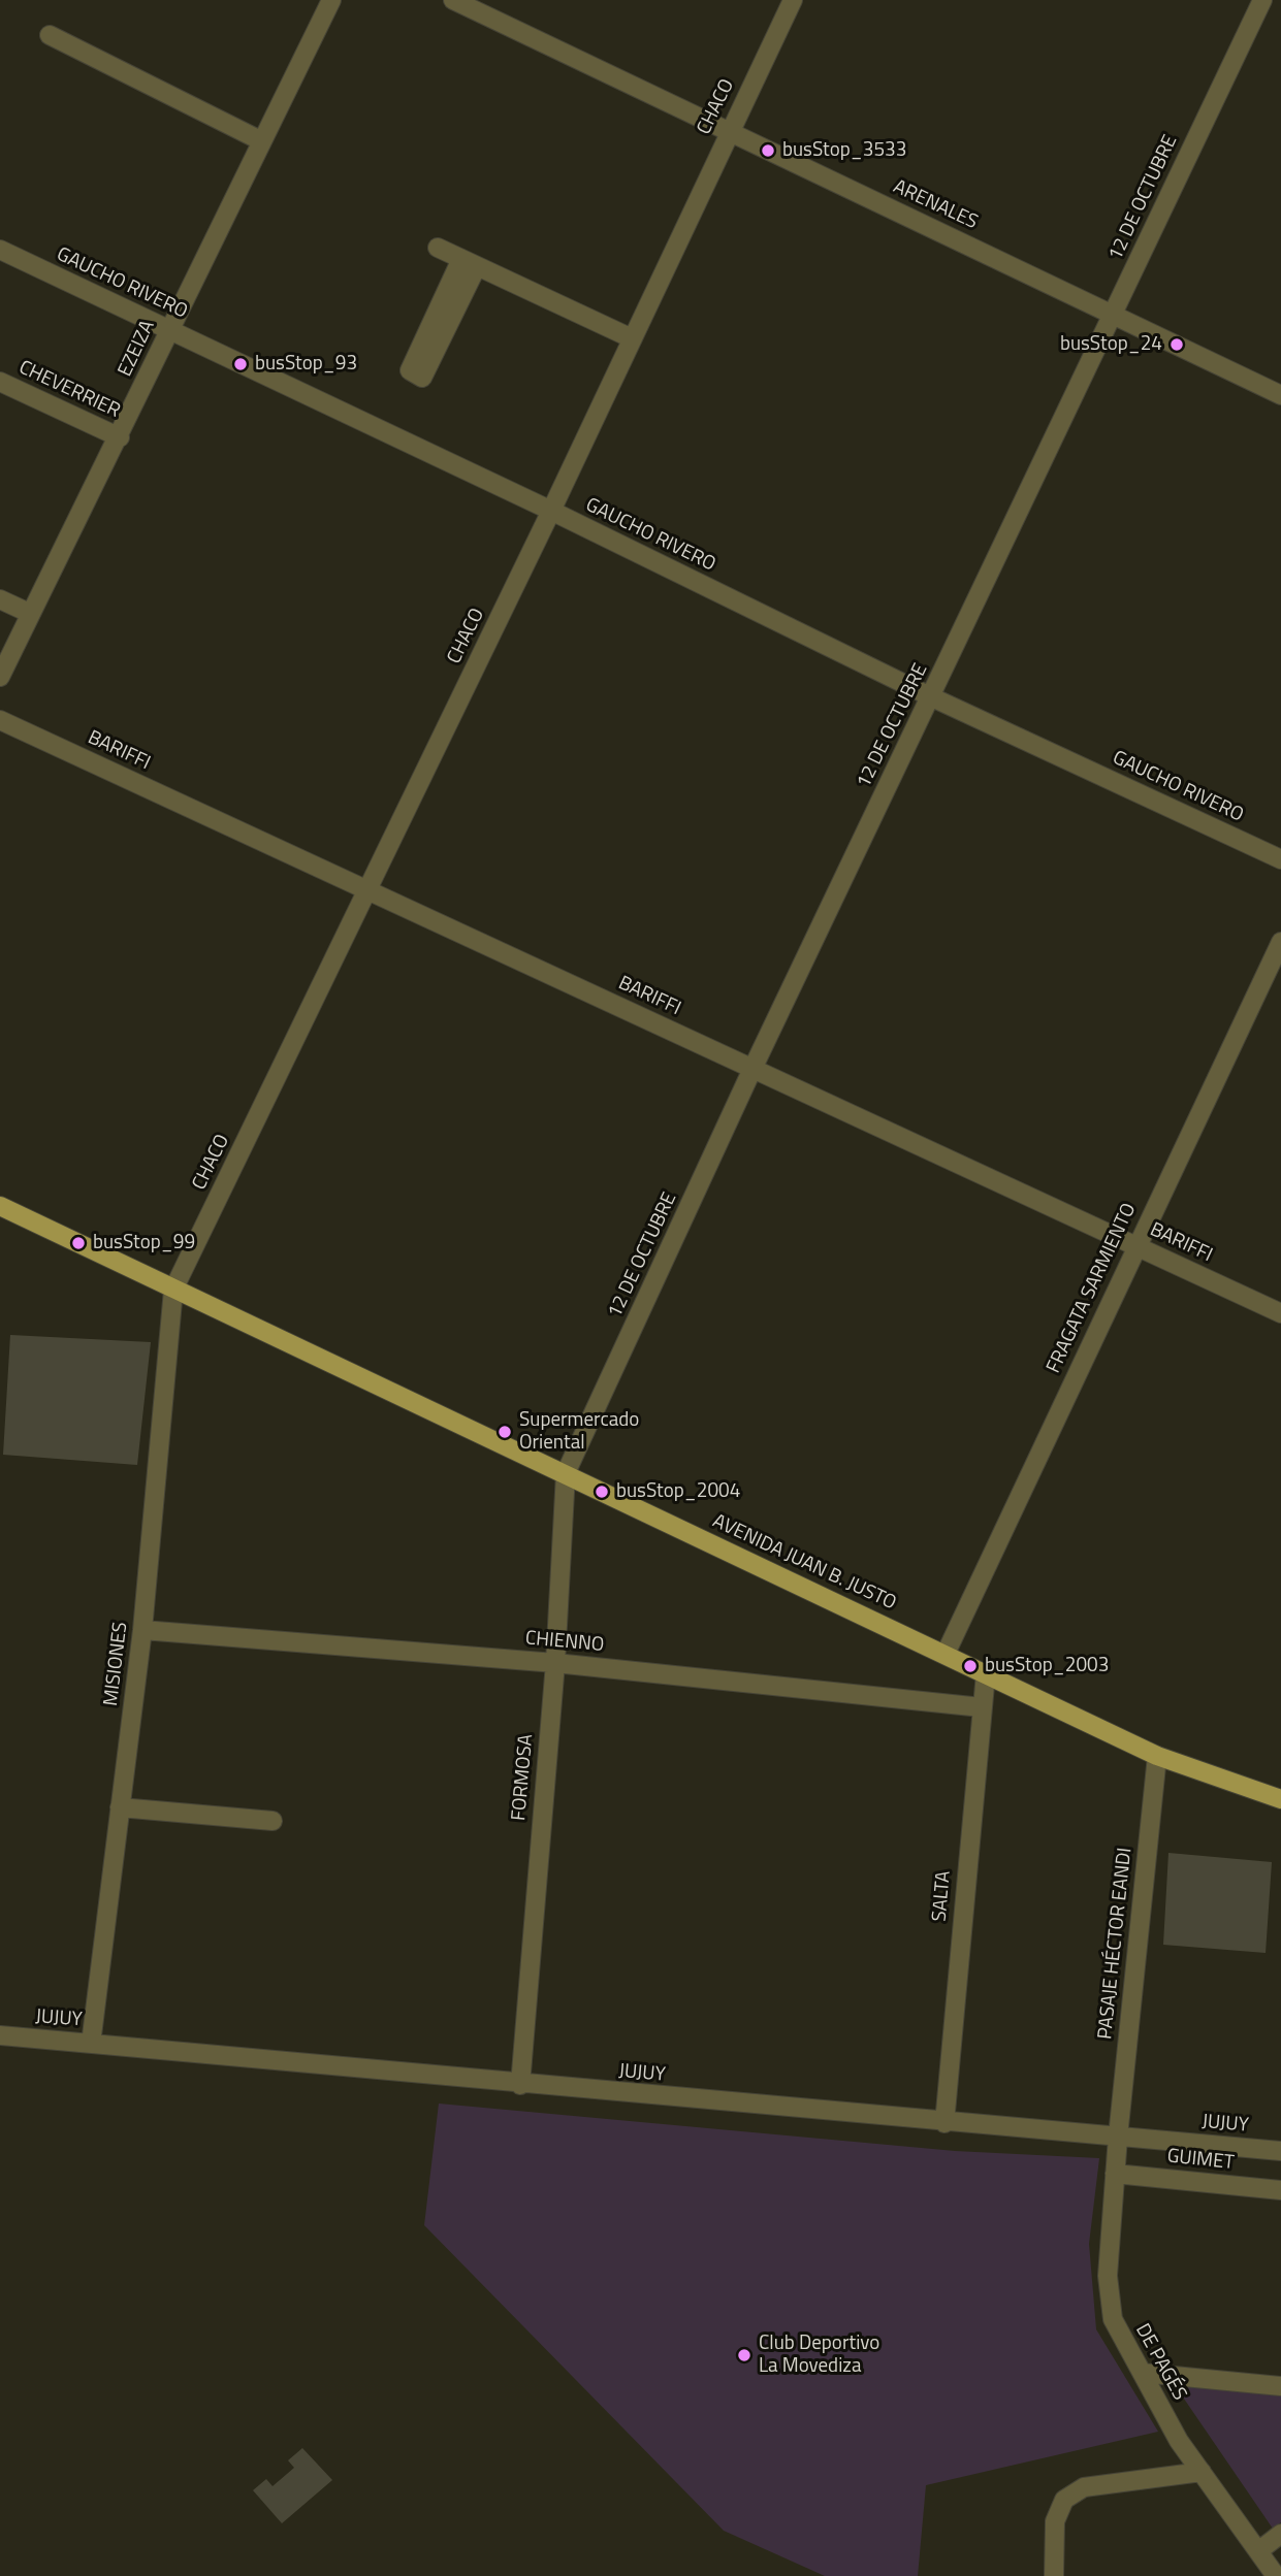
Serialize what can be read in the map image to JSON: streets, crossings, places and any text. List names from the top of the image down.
{
  "streets": {
    "main road": ["AVENIDA JUAN B. JUSTO"],
    "street": [
      "CHACO",
      "12 DE OCTUBRE",
      "ARENALES",
      "GAUCHO RIVERO",
      "EZEIZA",
      "CHEVERRIER",
      "BARIFFI",
      "FRAGATA SARMIENTO",
      "CHIENNO",
      "MISIONES",
      "FORMOSA",
      "SALTA",
      "PASAJE HÉCTOR EANDI",
      "JUJUY",
      "GUIMET",
      "DE PAGÉS"
    ]
  },
  "crossings": [
    ["CHACO", "ARENALES"],
    ["CHACO", "GAUCHO RIVERO"],
    ["CHACO", "BARIFFI"],
    ["CHACO", "AVENIDA JUAN B. JUSTO"],
    ["CHACO", "MISIONES"],
    ["12 DE OCTUBRE", "ARENALES"],
    ["12 DE OCTUBRE", "GAUCHO RIVERO"],
    ["12 DE OCTUBRE", "BARIFFI"],
    ["12 DE OCTUBRE", "AVENIDA JUAN B. JUSTO"],
    ["12 DE OCTUBRE", "FORMOSA"],
    ["GAUCHO RIVERO", "EZEIZA"],
    ["EZEIZA", "CHEVERRIER"],
    ["BARIFFI", "FRAGATA SARMIENTO"],
    ["FRAGATA SARMIENTO", "AVENIDA JUAN B. JUSTO"],
    ["AVENIDA JUAN B. JUSTO", "MISIONES"],
    ["AVENIDA JUAN B. JUSTO", "FORMOSA"],
    ["AVENIDA JUAN B. JUSTO", "SALTA"],
    ["AVENIDA JUAN B. JUSTO", "PASAJE HÉCTOR EANDI"],
    ["CHIENNO", "MISIONES"],
    ["CHIENNO", "FORMOSA"],
    ["CHIENNO", "SALTA"],
    ["MISIONES", "JUJUY"],
    ["FORMOSA", "JUJUY"],
    ["SALTA", "JUJUY"],
    ["PASAJE HÉCTOR EANDI", "JUJUY"],
    ["PASAJE HÉCTOR EANDI", "DE PAGÉS"],
    ["JUJUY", "DE PAGÉS"],
    ["GUIMET", "DE PAGÉS"]
  ],
  "places": [
    "busStop_3533",
    "busStop_24",
    "busStop_93",
    "busStop_99",
    "Supermercado Oriental",
    "busStop_2004",
    "busStop_2003",
    "Club Deportivo La Movediza"
  ]
}
